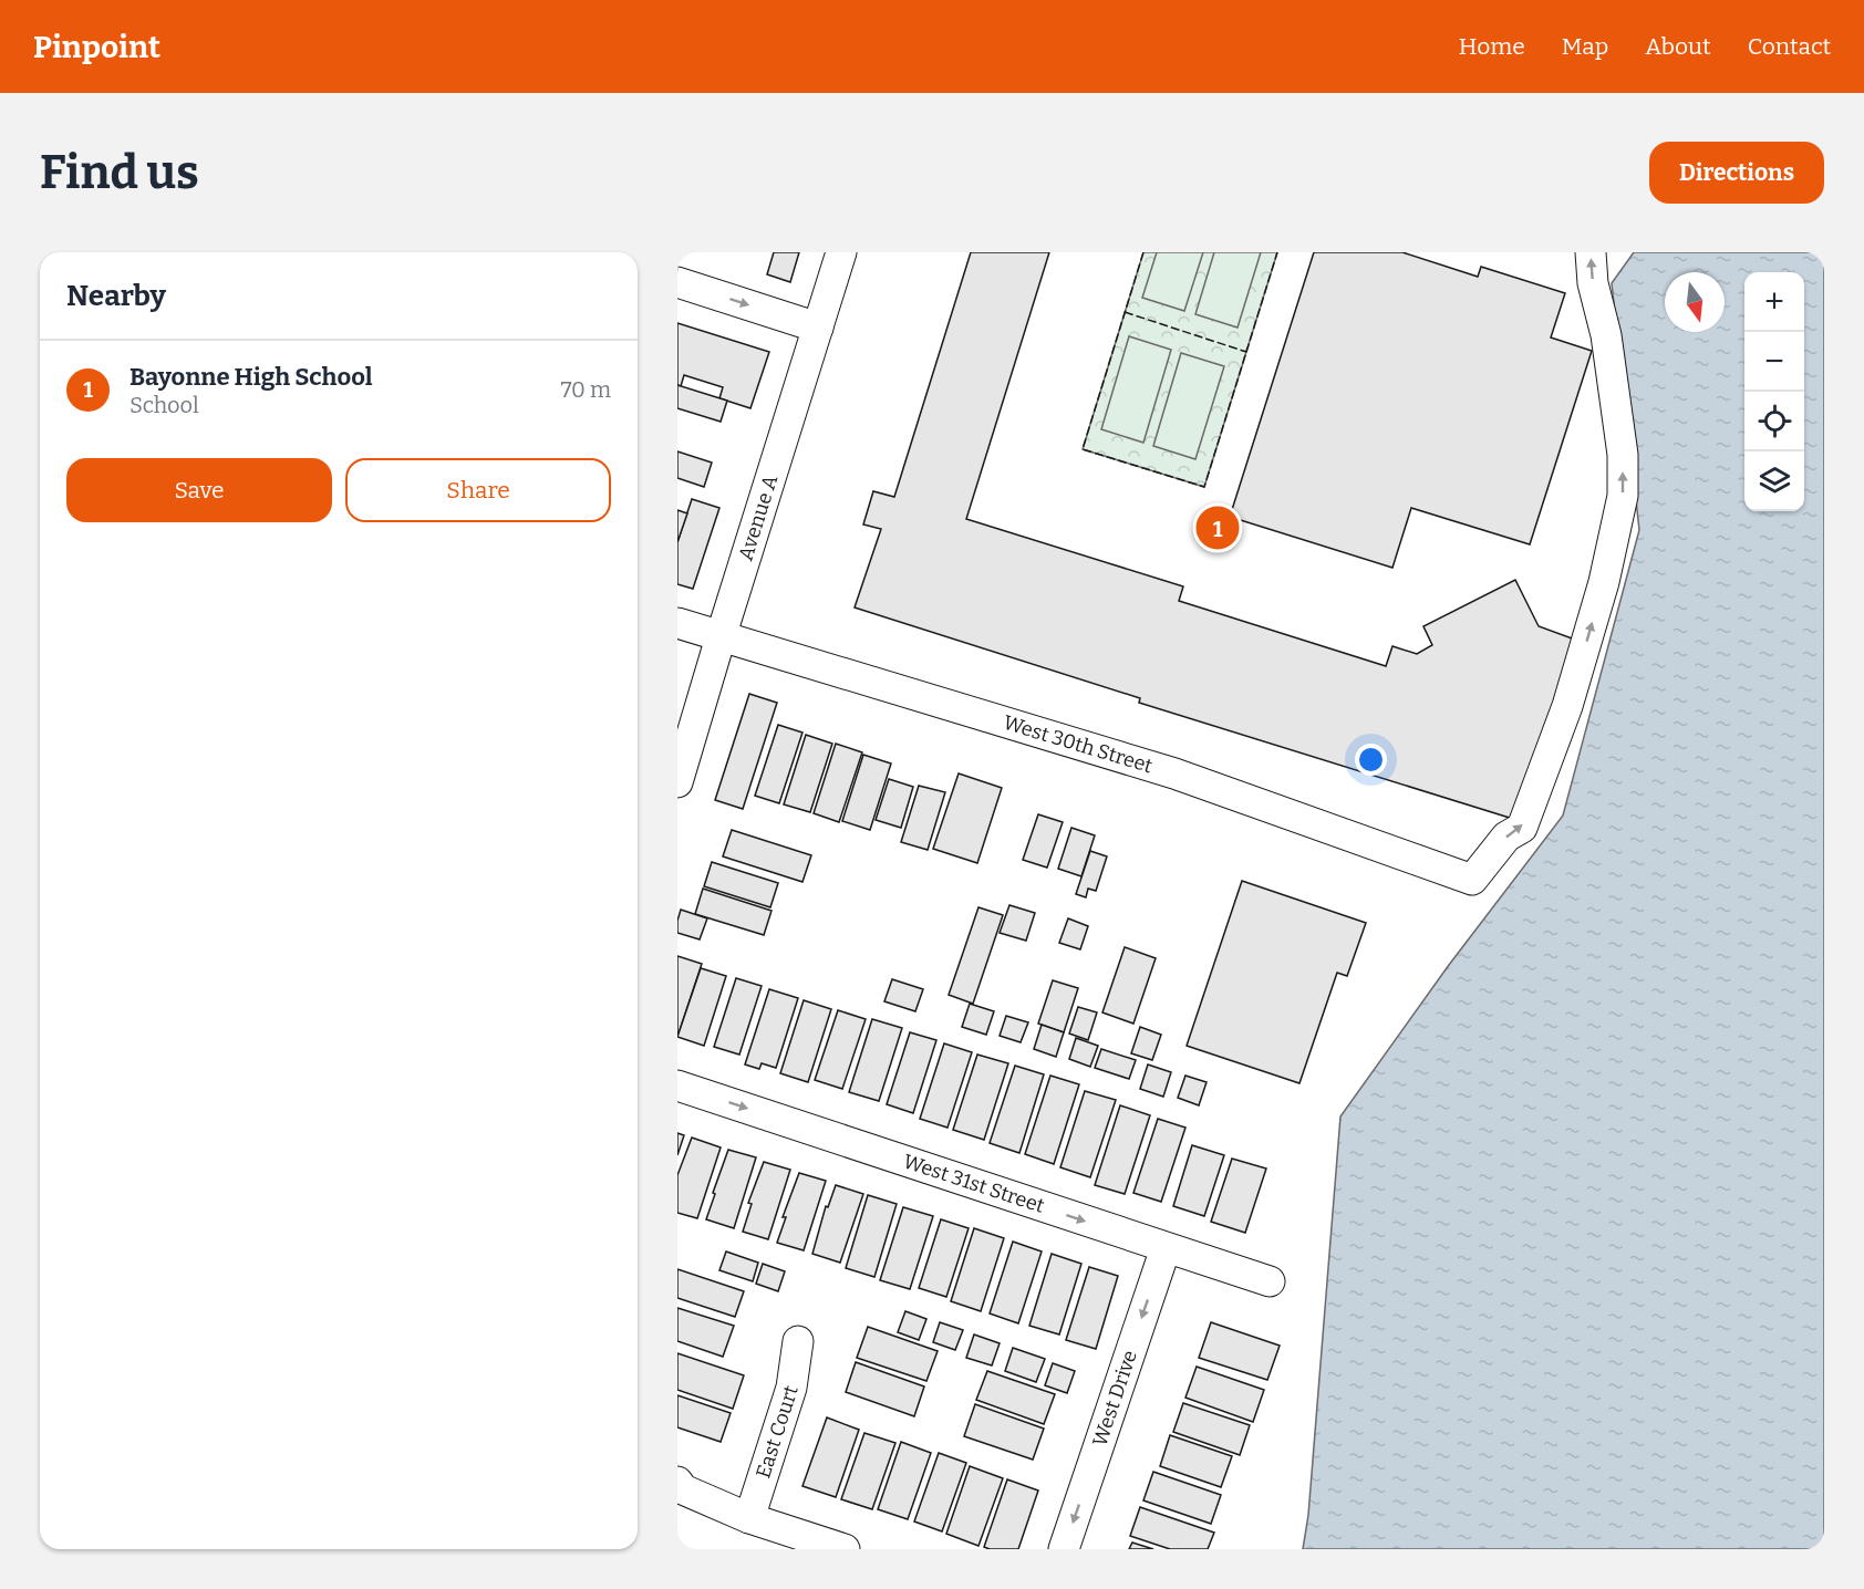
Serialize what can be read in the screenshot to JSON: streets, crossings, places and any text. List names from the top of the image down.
{
  "streets": {
    "street": [
      "Avenue A",
      "West 30th Street",
      "West 31st Street",
      "West Drive",
      "East Court"
    ]
  },
  "crossings": [
    ["Avenue A", "West 30th Street"],
    ["West 31st Street", "West Drive"]
  ],
  "one_way": ["West 31st Street", "West Drive"],
  "north": "bottom",
  "page": {
    "header": "Pinpoint",
    "nav": [
      "Home",
      "Map",
      "About",
      "Contact"
    ],
    "buttons": [
      "Directions",
      ["Save", "Share"]
    ],
    "title": "Find us",
    "heading": "Nearby",
    "map_buttons": ["+", "−"],
    "list": [
      {
        "mark": "1",
        "name": "Bayonne High School",
        "note": "School",
        "value": "70 m"
      }
    ],
    "pins": "1"
  }
}
